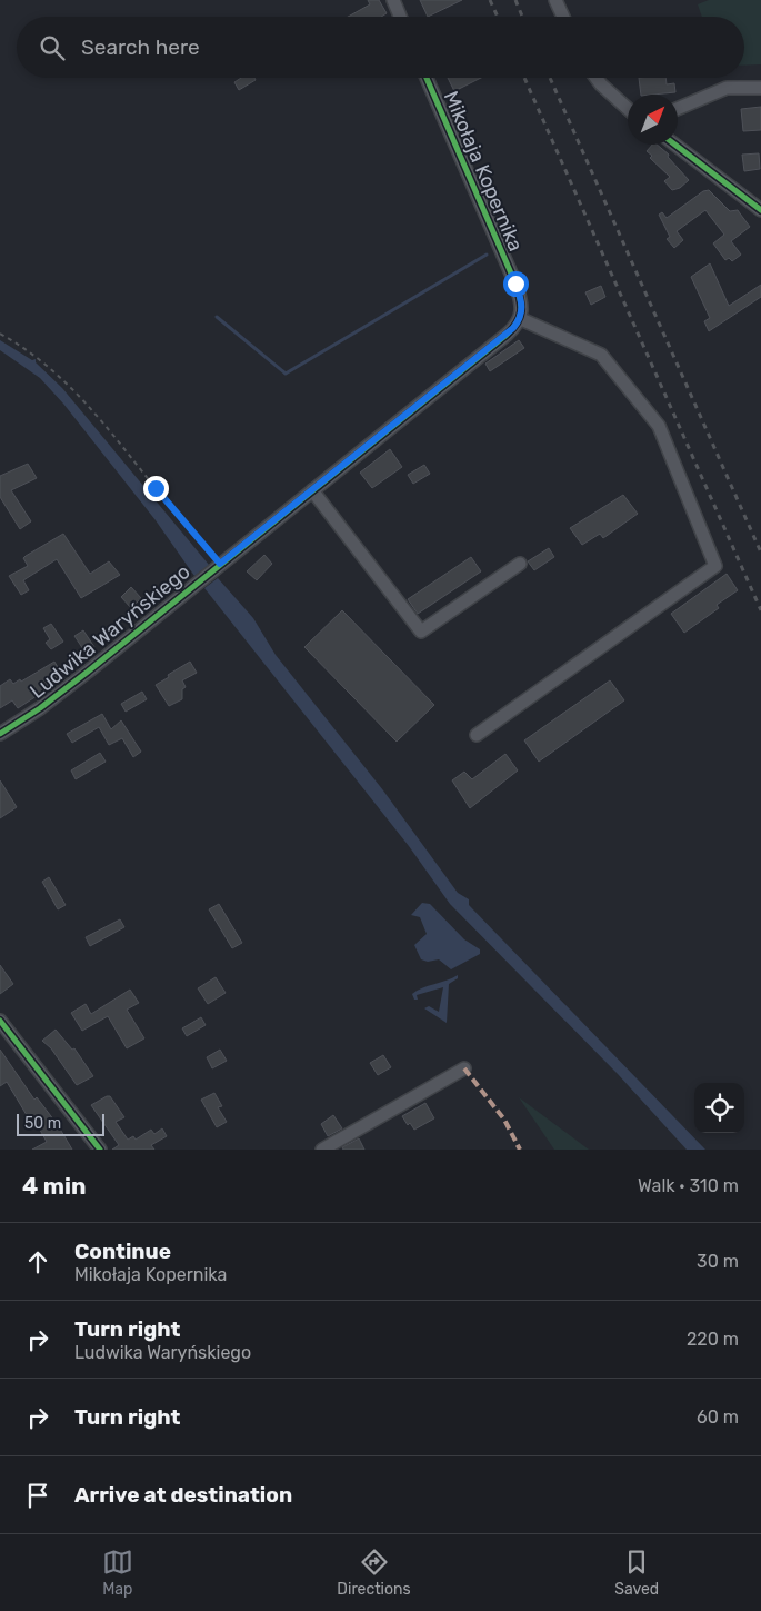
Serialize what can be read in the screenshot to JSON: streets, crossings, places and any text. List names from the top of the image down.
{
  "streets": {
    "street": ["Mikołaja Kopernika", "Ludwika Waryńskiego"]
  },
  "crossings": [
    ["Mikołaja Kopernika", "Ludwika Waryńskiego"]
  ],
  "scale_bar": "50 m",
  "north": "top right",
  "page": {
    "search": "Search here",
    "scale": "50 m",
    "heading": ["4 min", "Walk · 310 m"],
    "list": [
      ["Continue", "Mikołaja Kopernika", "30 m"],
      ["Turn right", "Ludwika Waryńskiego", "220 m"],
      ["Turn right", "60 m"],
      "Arrive at destination"
    ],
    "nav": ["Map", "Directions", "Saved"]
  }
}
